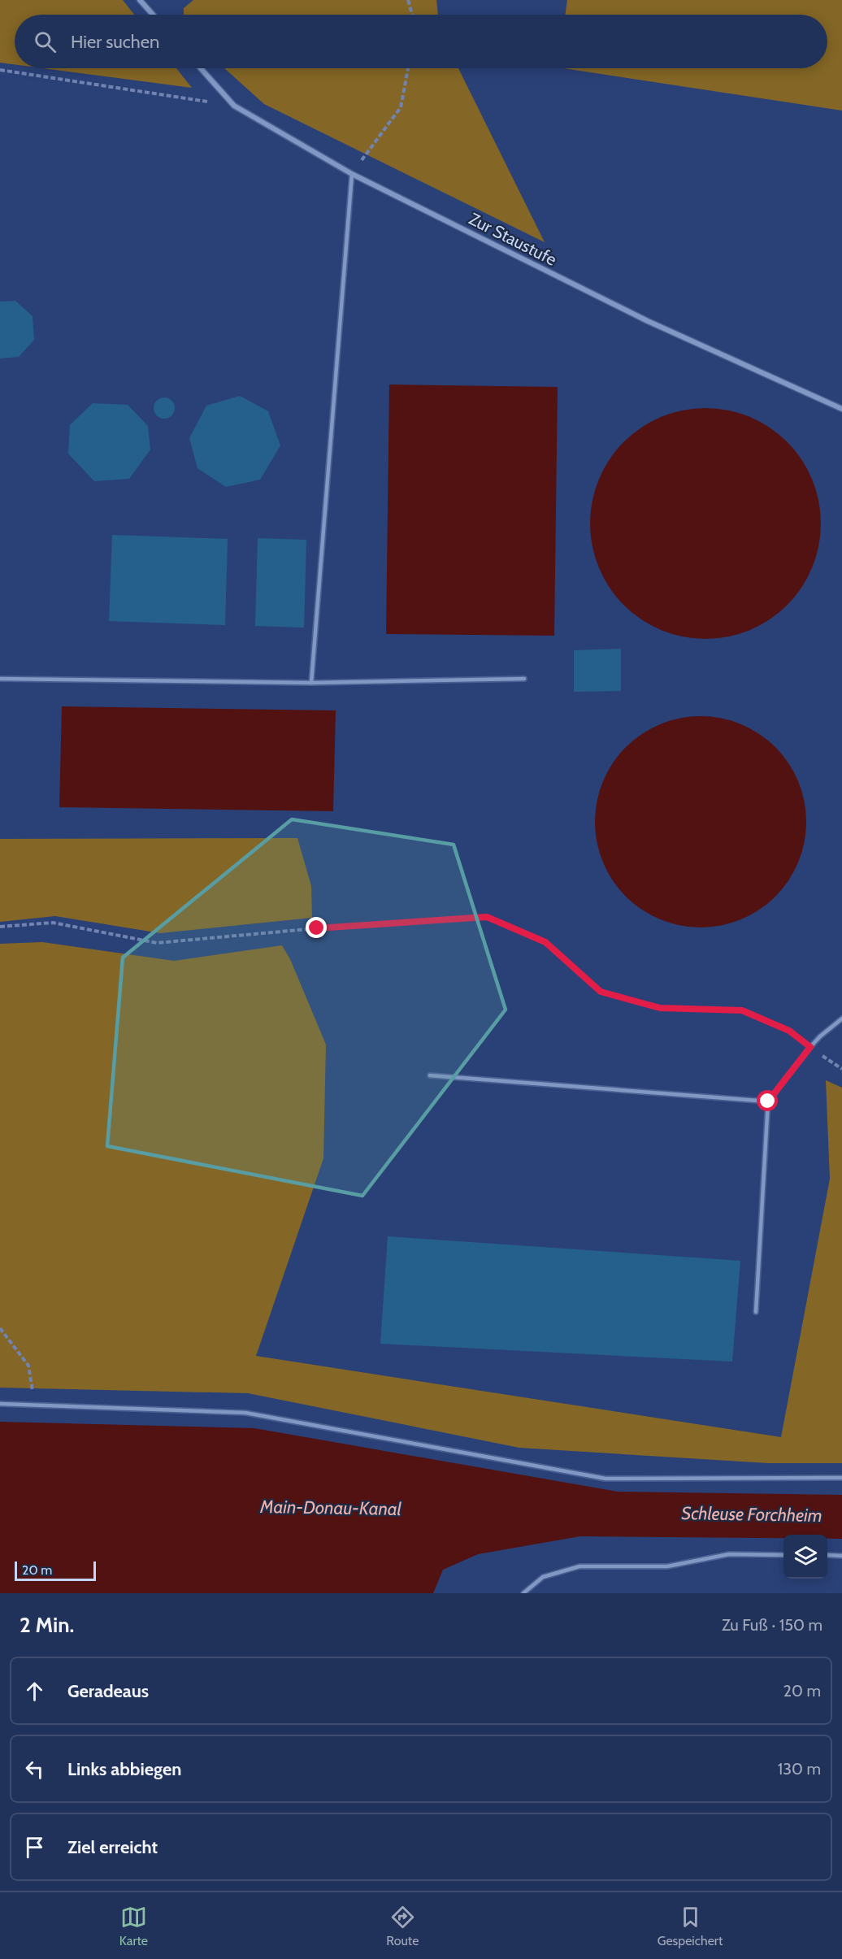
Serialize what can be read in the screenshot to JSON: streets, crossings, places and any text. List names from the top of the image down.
{
  "streets": {
    "street": ["Zur Staustufe"]
  },
  "water": ["Main-Donau-Kanal", "Schleuse Forchheim"],
  "scale_bar": "20 m",
  "page": {
    "search": "Hier suchen",
    "scale": "20 m",
    "heading": ["2 Min.", "Zu Fuß · 150 m"],
    "list": [
      ["Geradeaus", "20 m"],
      ["Links abbiegen", "130 m"],
      "Ziel erreicht"
    ],
    "nav": ["Karte", "Route", "Gespeichert"]
  }
}
